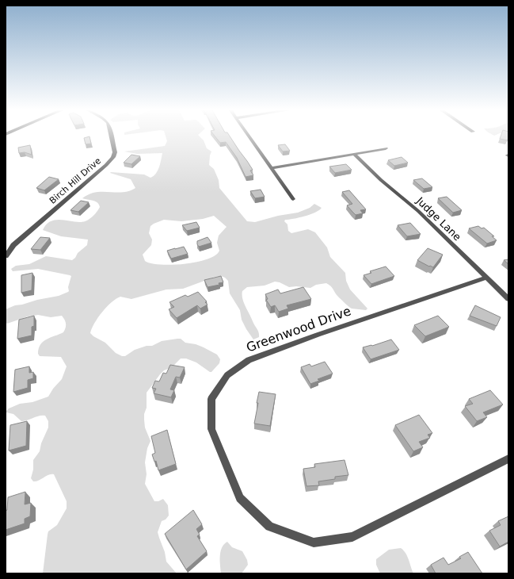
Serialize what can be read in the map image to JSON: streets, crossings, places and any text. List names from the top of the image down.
{
  "streets": {
    "street": ["Birch Hill Drive", "Judge Lane", "Greenwood Drive"]
  },
  "crossings": [
    ["Judge Lane", "Greenwood Drive"]
  ]
}
